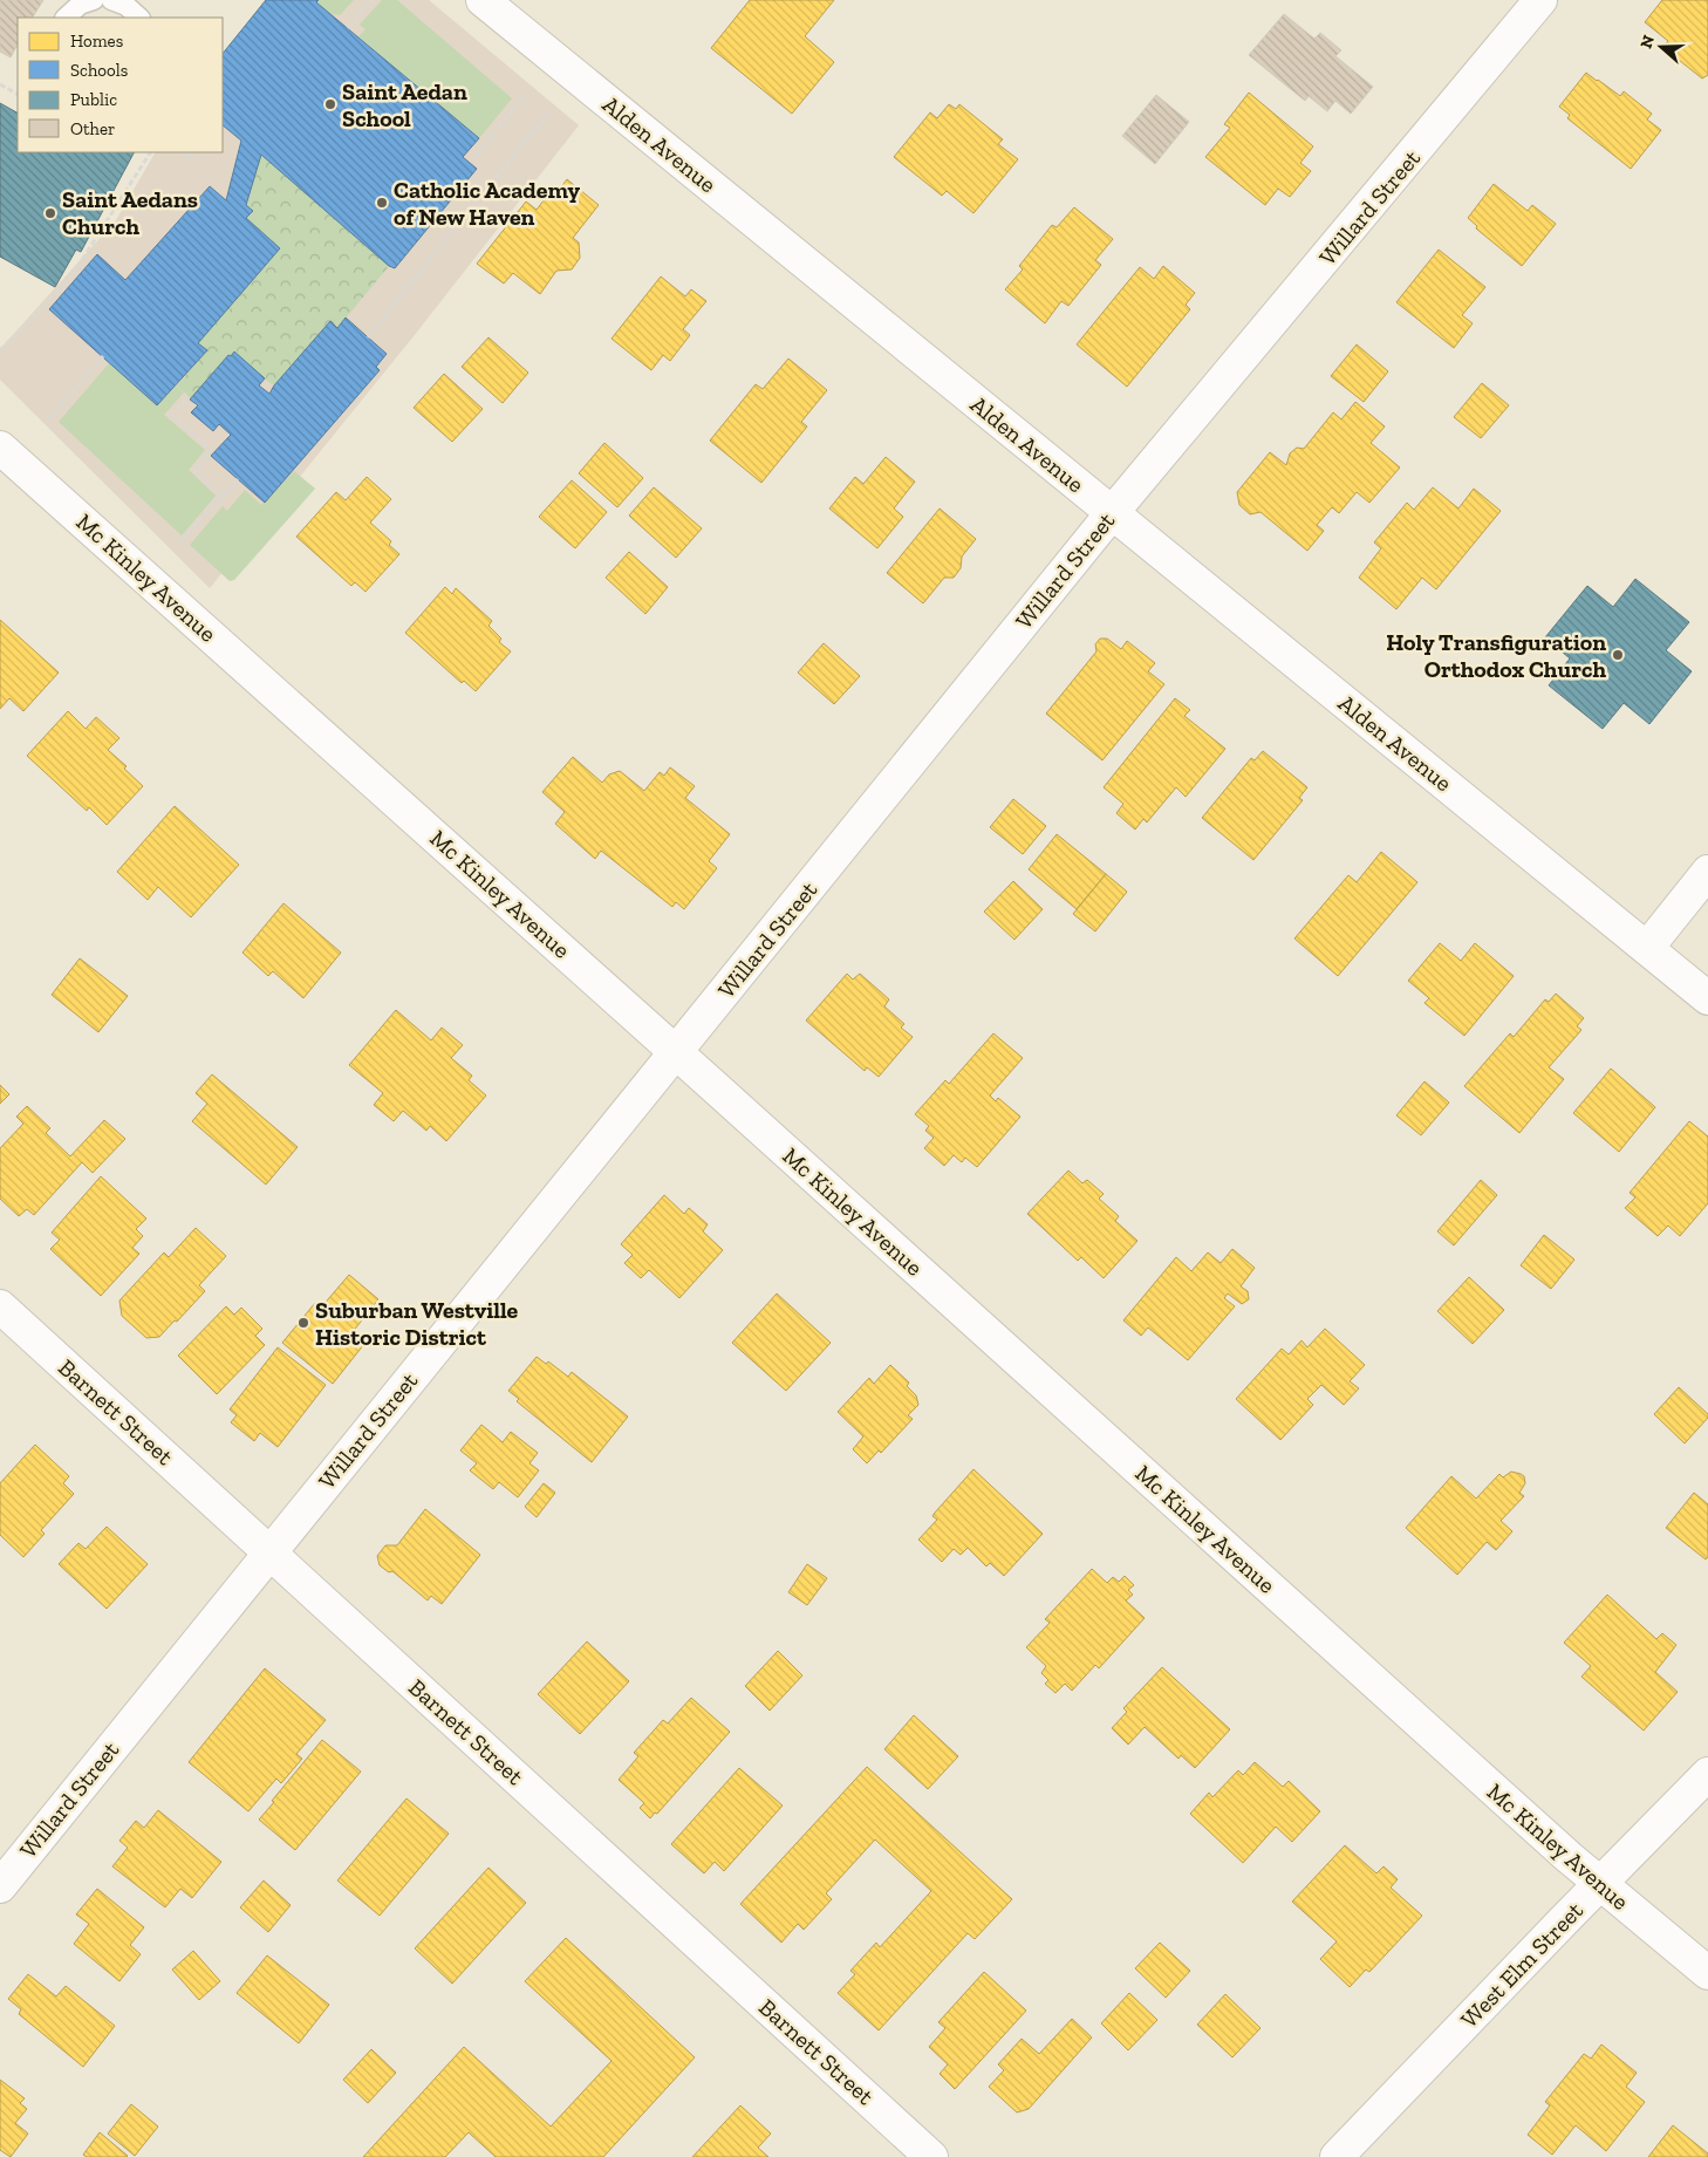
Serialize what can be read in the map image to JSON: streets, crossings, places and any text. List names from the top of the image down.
{
  "streets": {
    "street": [
      "Alden Avenue",
      "Willard Street",
      "Mc Kinley Avenue",
      "Barnett Street",
      "West Elm Street"
    ]
  },
  "crossings": [
    ["Alden Avenue", "Willard Street"],
    ["Willard Street", "Mc Kinley Avenue"],
    ["Willard Street", "Barnett Street"],
    ["Mc Kinley Avenue", "West Elm Street"]
  ],
  "places": [
    "Saint Aedan School",
    "Catholic Academy of New Haven",
    "Saint Aedans Church",
    "Holy Transfiguration Orthodox Church",
    "Suburban Westville Historic District"
  ],
  "legend": [
    "Homes",
    "Schools",
    "Public",
    "Other"
  ],
  "north": "left"
}
